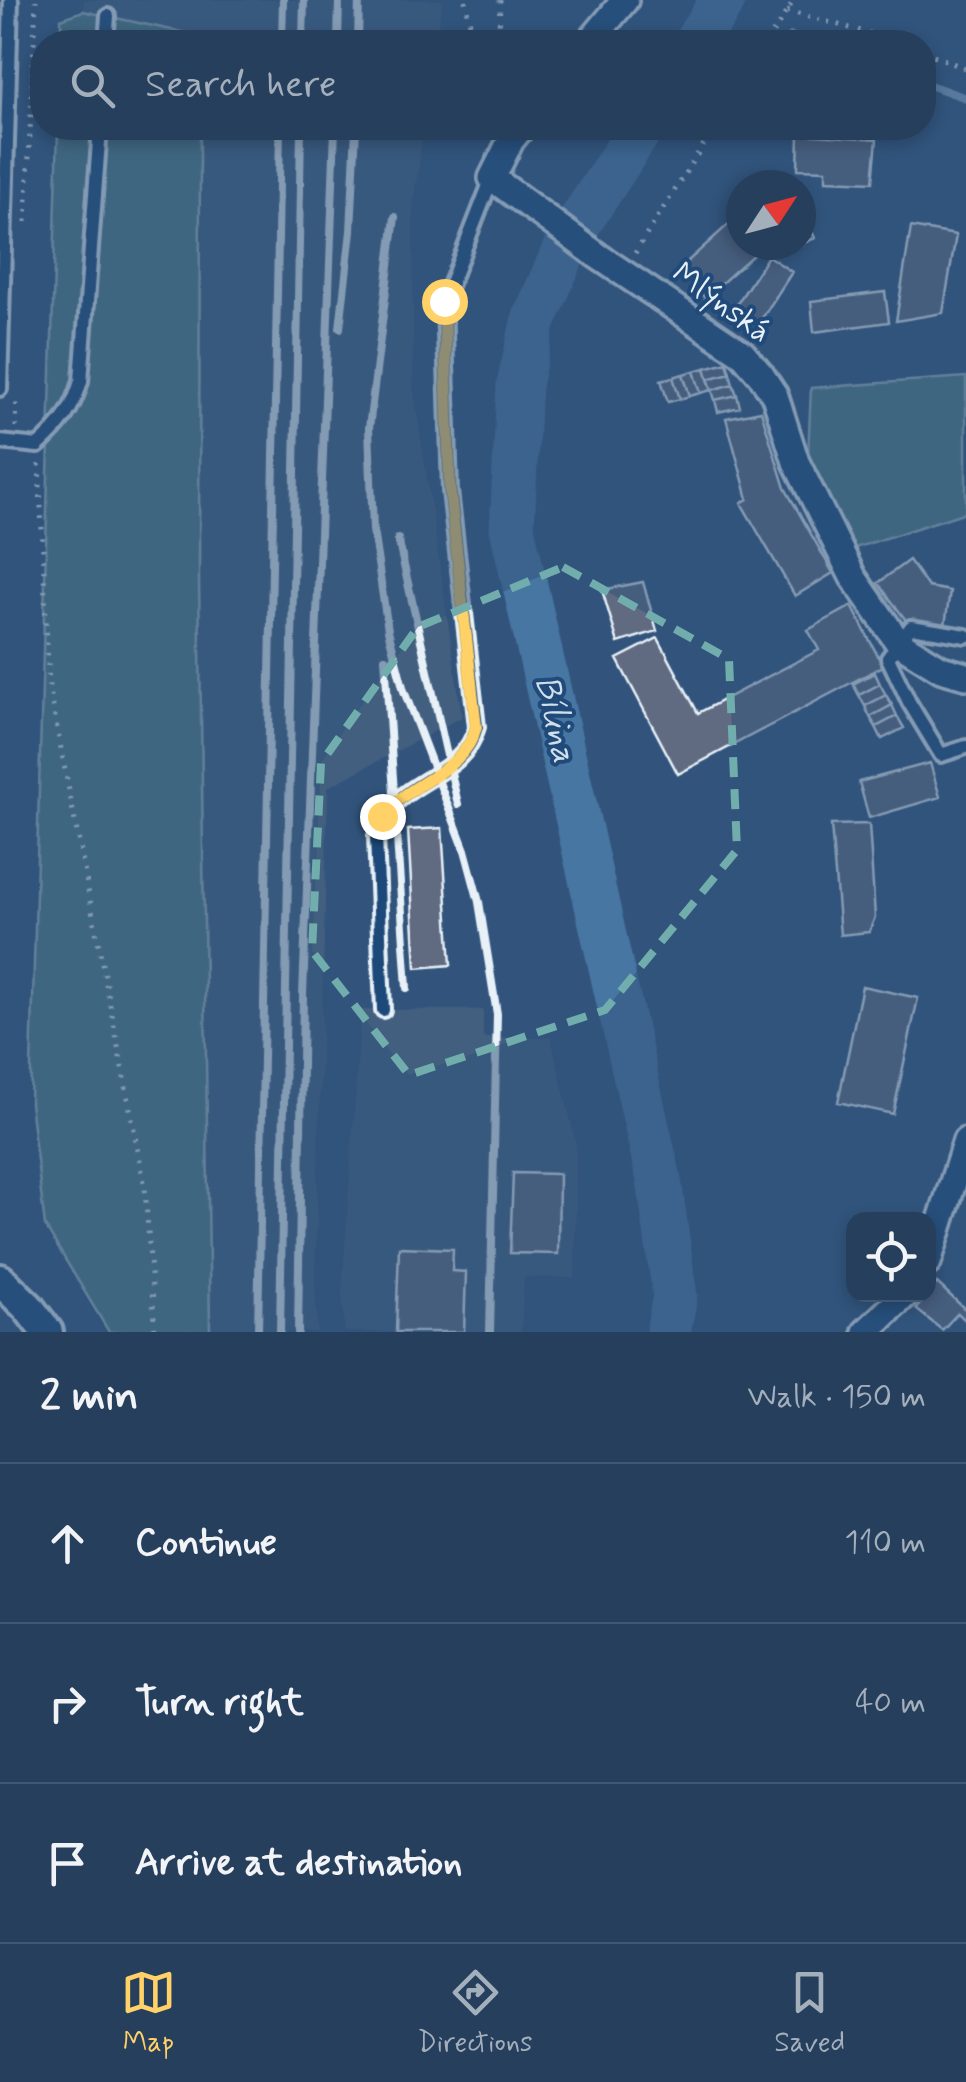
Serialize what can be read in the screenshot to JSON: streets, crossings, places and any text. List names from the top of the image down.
{
  "streets": {
    "street": ["Mlýnská"]
  },
  "water": ["Bílina"],
  "north": "top right",
  "page": {
    "search": "Search here",
    "heading": ["2 min", "Walk · 150 m"],
    "list": [
      ["Continue", "110 m"],
      ["Turn right", "40 m"],
      "Arrive at destination"
    ],
    "nav": ["Map", "Directions", "Saved"]
  }
}
